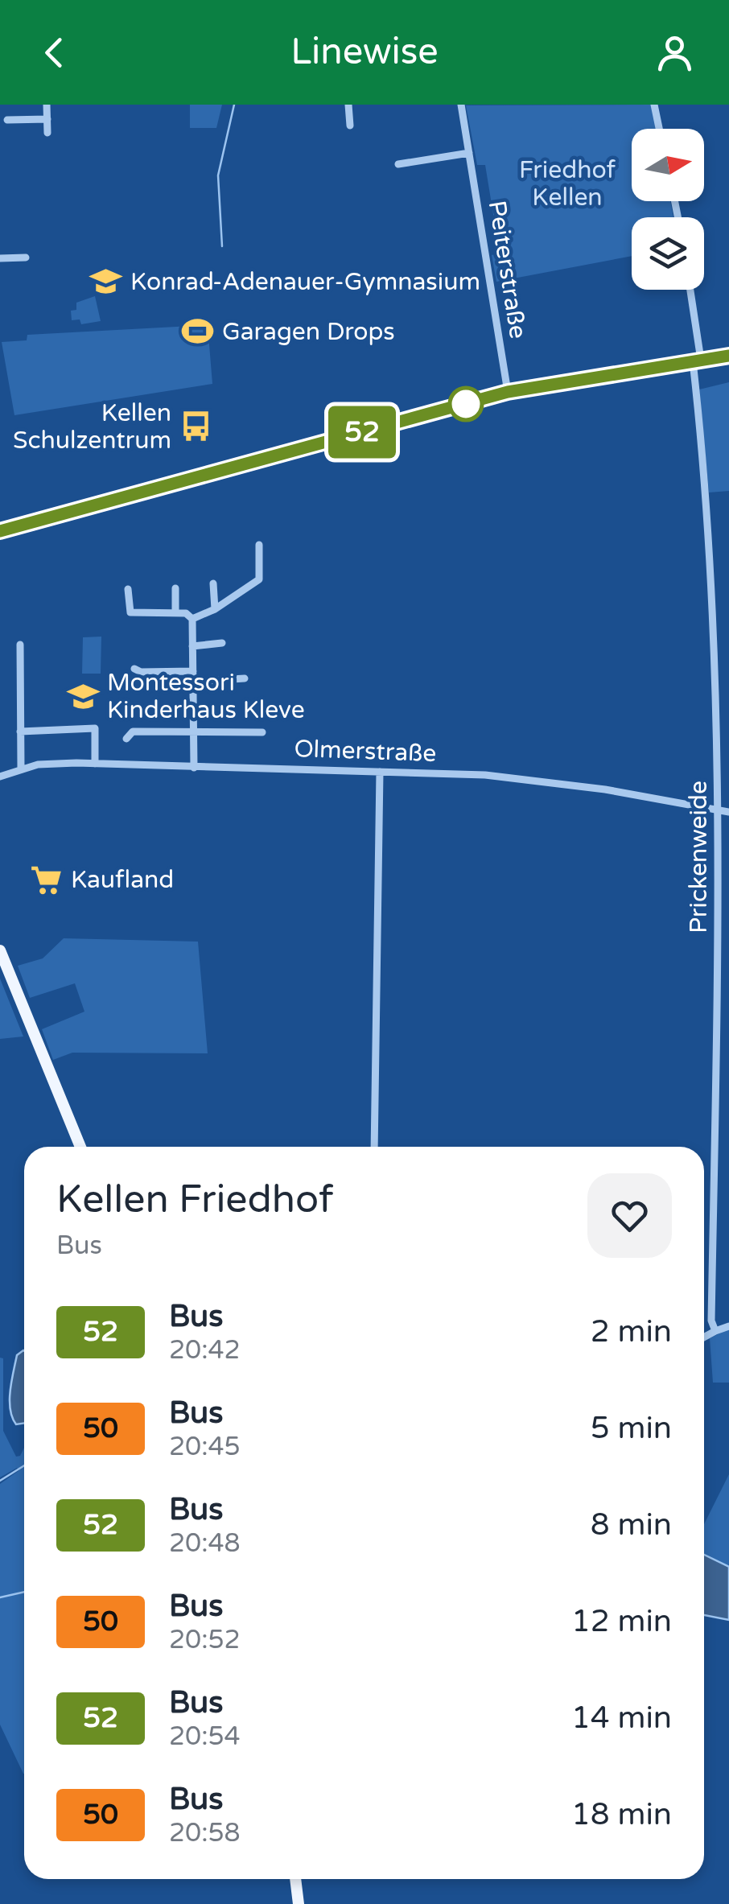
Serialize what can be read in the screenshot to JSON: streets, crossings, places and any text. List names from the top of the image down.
{
  "streets": {
    "street": ["Peiterstraße", "Olmerstraße", "Prickenweide"]
  },
  "crossings": [
    ["Olmerstraße", "Prickenweide"]
  ],
  "parks": ["Friedhof Kellen"],
  "places": {
    "school or university": ["Konrad-Adenauer-Gymnasium", "Montessori Kinderhaus Kleve"],
    "sports": ["Garagen Drops"],
    "bus stop": ["Kellen Schulzentrum"],
    "supermarket": ["Kaufland"]
  },
  "lines": ["bus line 52"],
  "north": "right",
  "page": {
    "header": "Linewise",
    "on_map": "52",
    "heading": ["Kellen Friedhof", "Bus"],
    "list": [
      {
        "mark": "52",
        "name": "Bus",
        "note": "20:42",
        "value": "2 min"
      },
      {
        "mark": "50",
        "name": "Bus",
        "note": "20:45",
        "value": "5 min"
      },
      {
        "mark": "52",
        "name": "Bus",
        "note": "20:48",
        "value": "8 min"
      },
      {
        "mark": "50",
        "name": "Bus",
        "note": "20:52",
        "value": "12 min"
      },
      {
        "mark": "52",
        "name": "Bus",
        "note": "20:54",
        "value": "14 min"
      },
      {
        "mark": "50",
        "name": "Bus",
        "note": "20:58",
        "value": "18 min"
      }
    ]
  }
}
